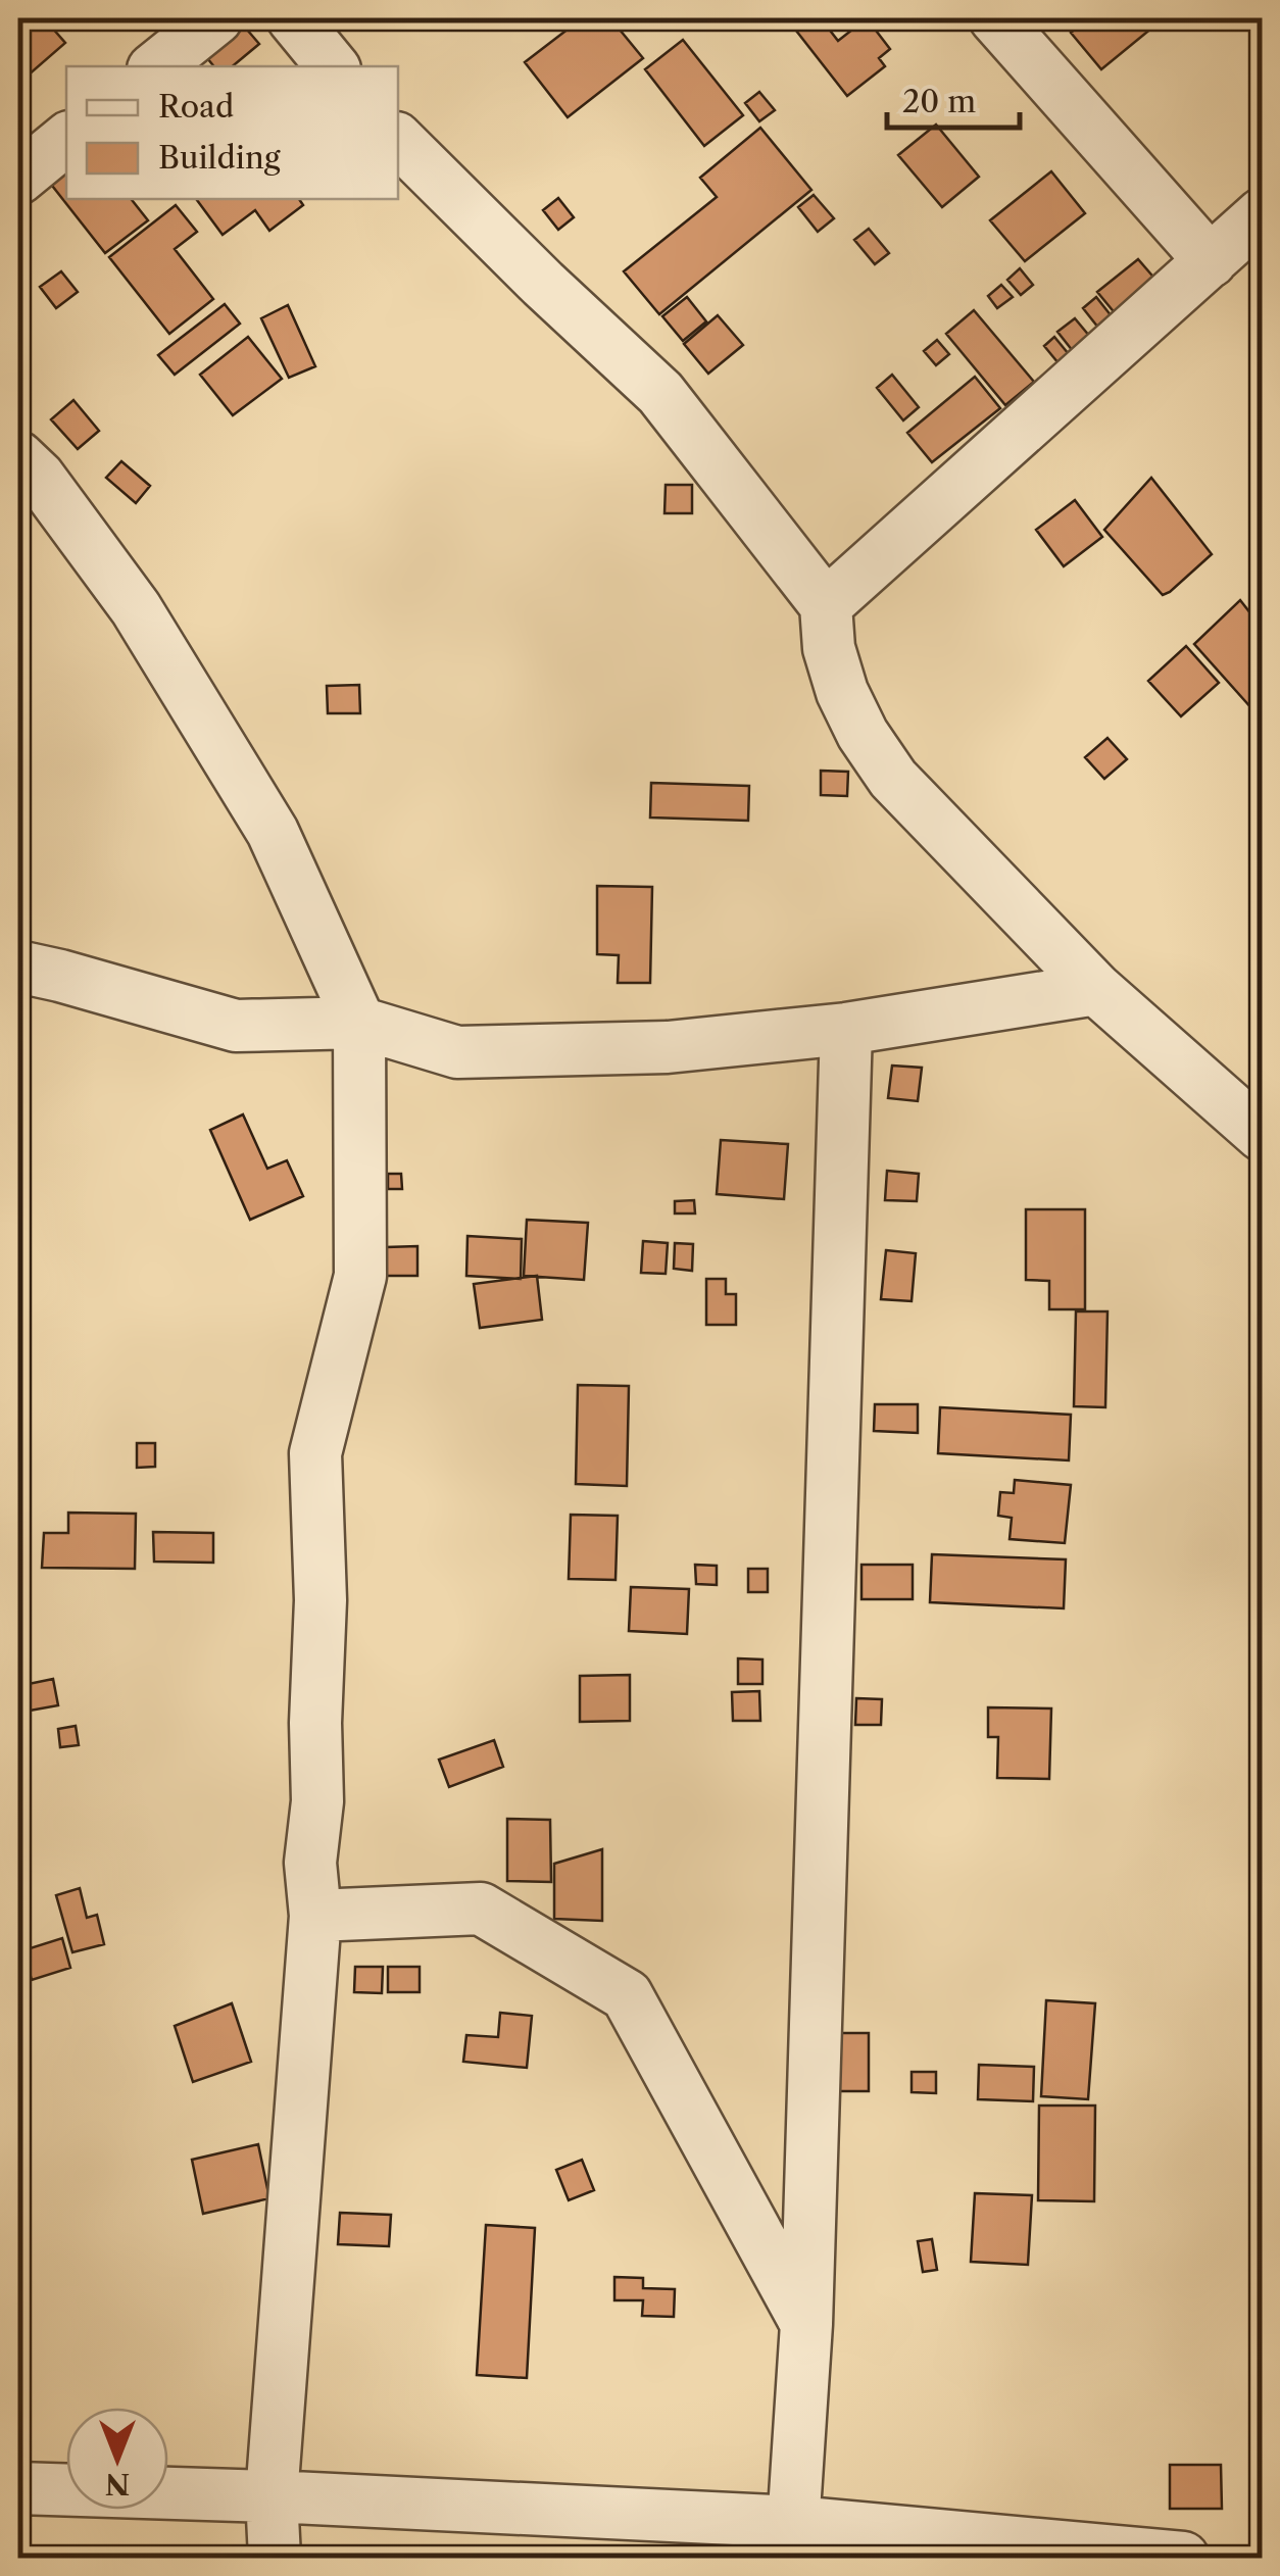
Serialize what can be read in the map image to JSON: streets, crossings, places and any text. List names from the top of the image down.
{
  "legend": ["Road", "Building"],
  "scale_bar": "20 m",
  "north": "bottom"
}
